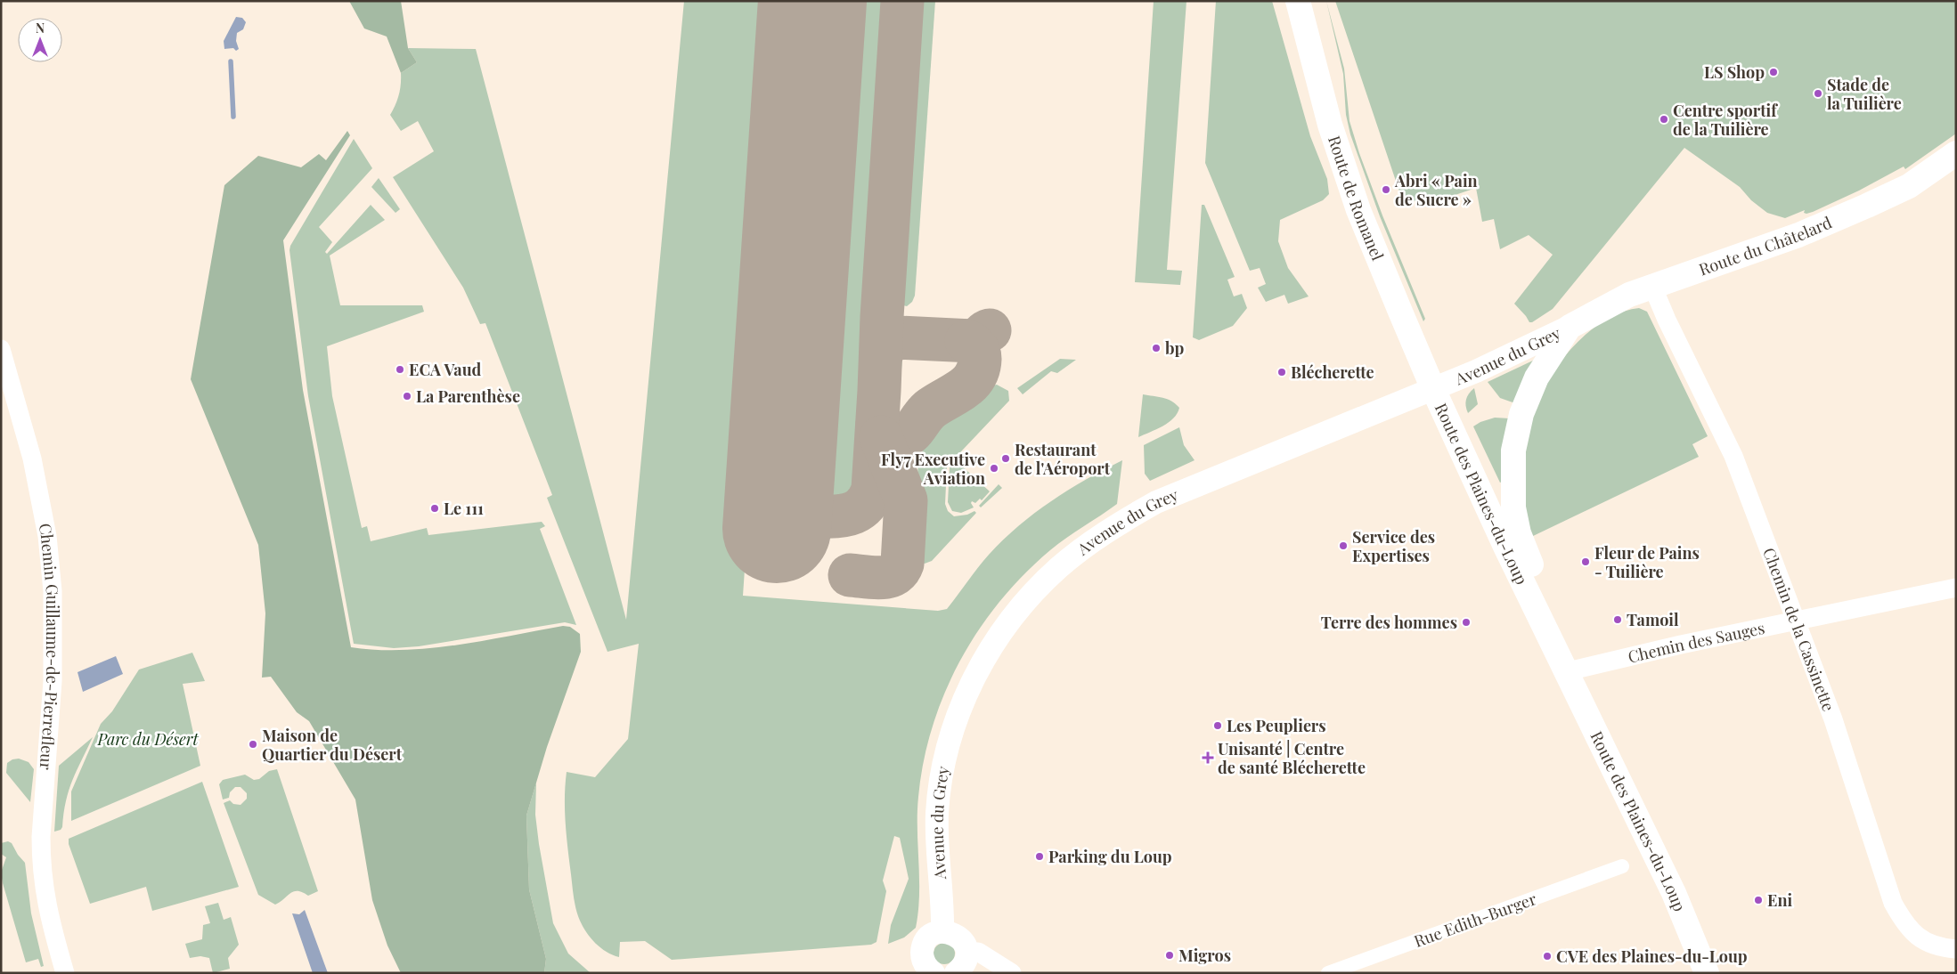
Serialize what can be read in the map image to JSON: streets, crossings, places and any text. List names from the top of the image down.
{
  "streets": {
    "main road": ["Route de Romanel", "Route du Châtelard", "Route des Plaines-du-Loup"],
    "street": [
      "Avenue du Grey",
      "Chemin de la Cassinette",
      "Chemin des Sauges",
      "Chemin Guillaume-de-Pierrefleur",
      "Rue Edith-Burger"
    ]
  },
  "crossings": [
    ["Route de Romanel", "Avenue du Grey"],
    ["Route de Romanel", "Route des Plaines-du-Loup"],
    ["Route du Châtelard", "Avenue du Grey"],
    ["Route du Châtelard", "Route des Plaines-du-Loup"],
    ["Route du Châtelard", "Chemin de la Cassinette"],
    ["Avenue du Grey", "Route des Plaines-du-Loup"],
    ["Route des Plaines-du-Loup", "Chemin des Sauges"],
    ["Chemin de la Cassinette", "Chemin des Sauges"]
  ],
  "parks": ["Parc du Désert"],
  "places": {
    "other": [
      "LS Shop",
      "Stade de la Tuilière",
      "Centre sportif de la Tuilière",
      "Abri « Pain de Sucre »",
      "bp",
      "ECA Vaud",
      "Blécherette",
      "La Parenthèse",
      "Restaurant de l'Aéroport",
      "Fly7 Executive Aviation",
      "Le 111",
      "Service des Expertises",
      "Fleur de Pains - Tuilière",
      "Tamoil",
      "Terre des hommes",
      "Les Peupliers",
      "Maison de Quartier du Désert",
      "Parking du Loup",
      "Eni",
      "Migros",
      "CVE des Plaines-du-Loup"
    ],
    "health": ["Unisanté | Centre de santé Blécherette"]
  },
  "north": "top"
}
